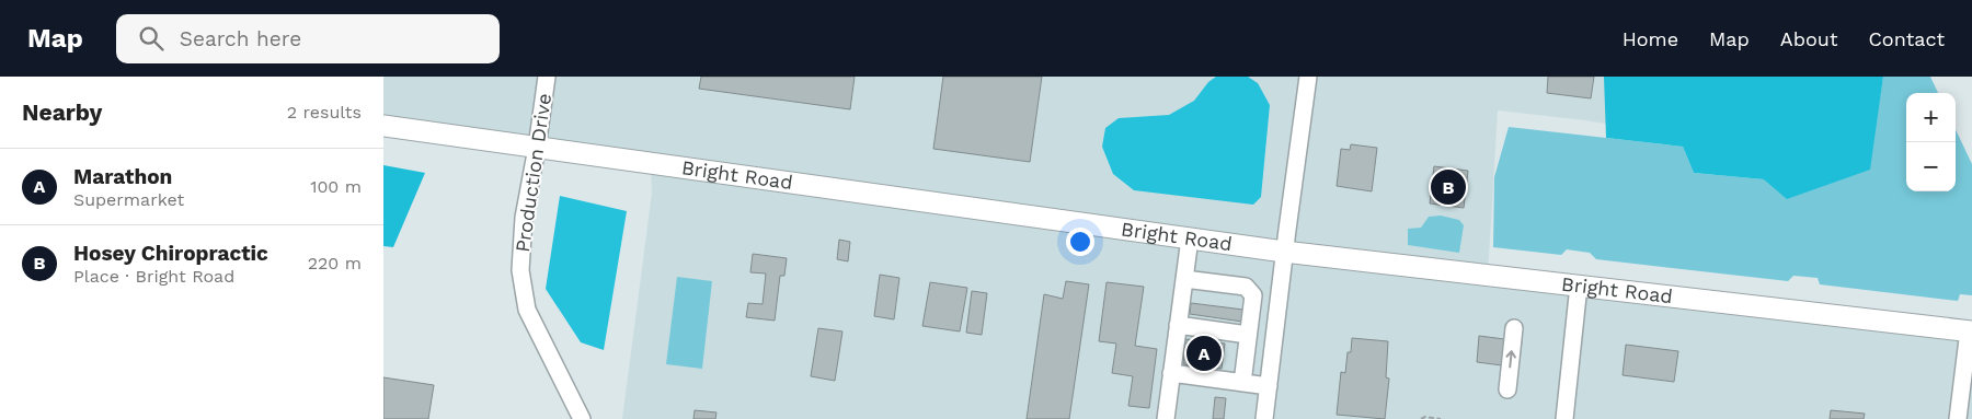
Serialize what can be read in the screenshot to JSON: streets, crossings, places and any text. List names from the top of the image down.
{
  "streets": {
    "main road": ["Bright Road"],
    "street": ["Production Drive"]
  },
  "crossings": [
    ["Production Drive", "Bright Road"]
  ],
  "page": {
    "header": "Map",
    "search": "Search here",
    "nav": [
      "Home",
      "Map",
      "About",
      "Contact"
    ],
    "heading": ["Nearby", "2 results"],
    "map_buttons": ["+", "−"],
    "list": [
      {
        "mark": "A",
        "name": "Marathon",
        "note": "Supermarket",
        "value": "100 m"
      },
      {
        "mark": "B",
        "name": "Hosey Chiropractic",
        "note": "Place · Bright Road",
        "value": "220 m"
      }
    ],
    "pins": ["B", "A"]
  }
}
